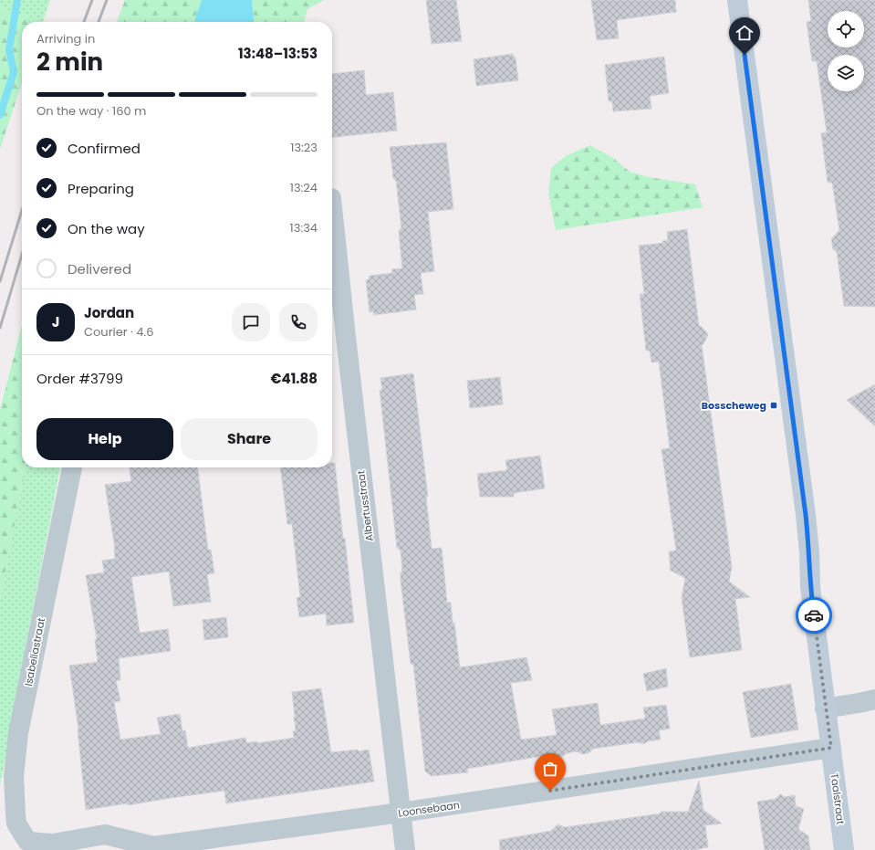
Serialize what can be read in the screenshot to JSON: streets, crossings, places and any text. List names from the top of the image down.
{
  "streets": {
    "main road": ["Taalstraat"],
    "street": ["Albertusstraat", "Isabellastraat", "Loonsebaan"]
  },
  "crossings": [
    ["Albertusstraat", "Loonsebaan"],
    ["Isabellastraat", "Loonsebaan"],
    ["Taalstraat", "Loonsebaan"]
  ],
  "places": {
    "transit": ["Bosscheweg"]
  },
  "page": {
    "heading": ["2 min", "Arriving in", "13:48–13:53"],
    "panel": [
      "Jordan",
      "Courier · 4.6",
      "Order #3799",
      "€41.88"
    ],
    "bar": "On the way · 160 m",
    "list": [
      ["Confirmed", "13:23"],
      ["Preparing", "13:24"],
      ["On the way", "13:34"],
      "Delivered"
    ],
    "round": "J",
    "buttons": ["Help", "Share"]
  }
}
